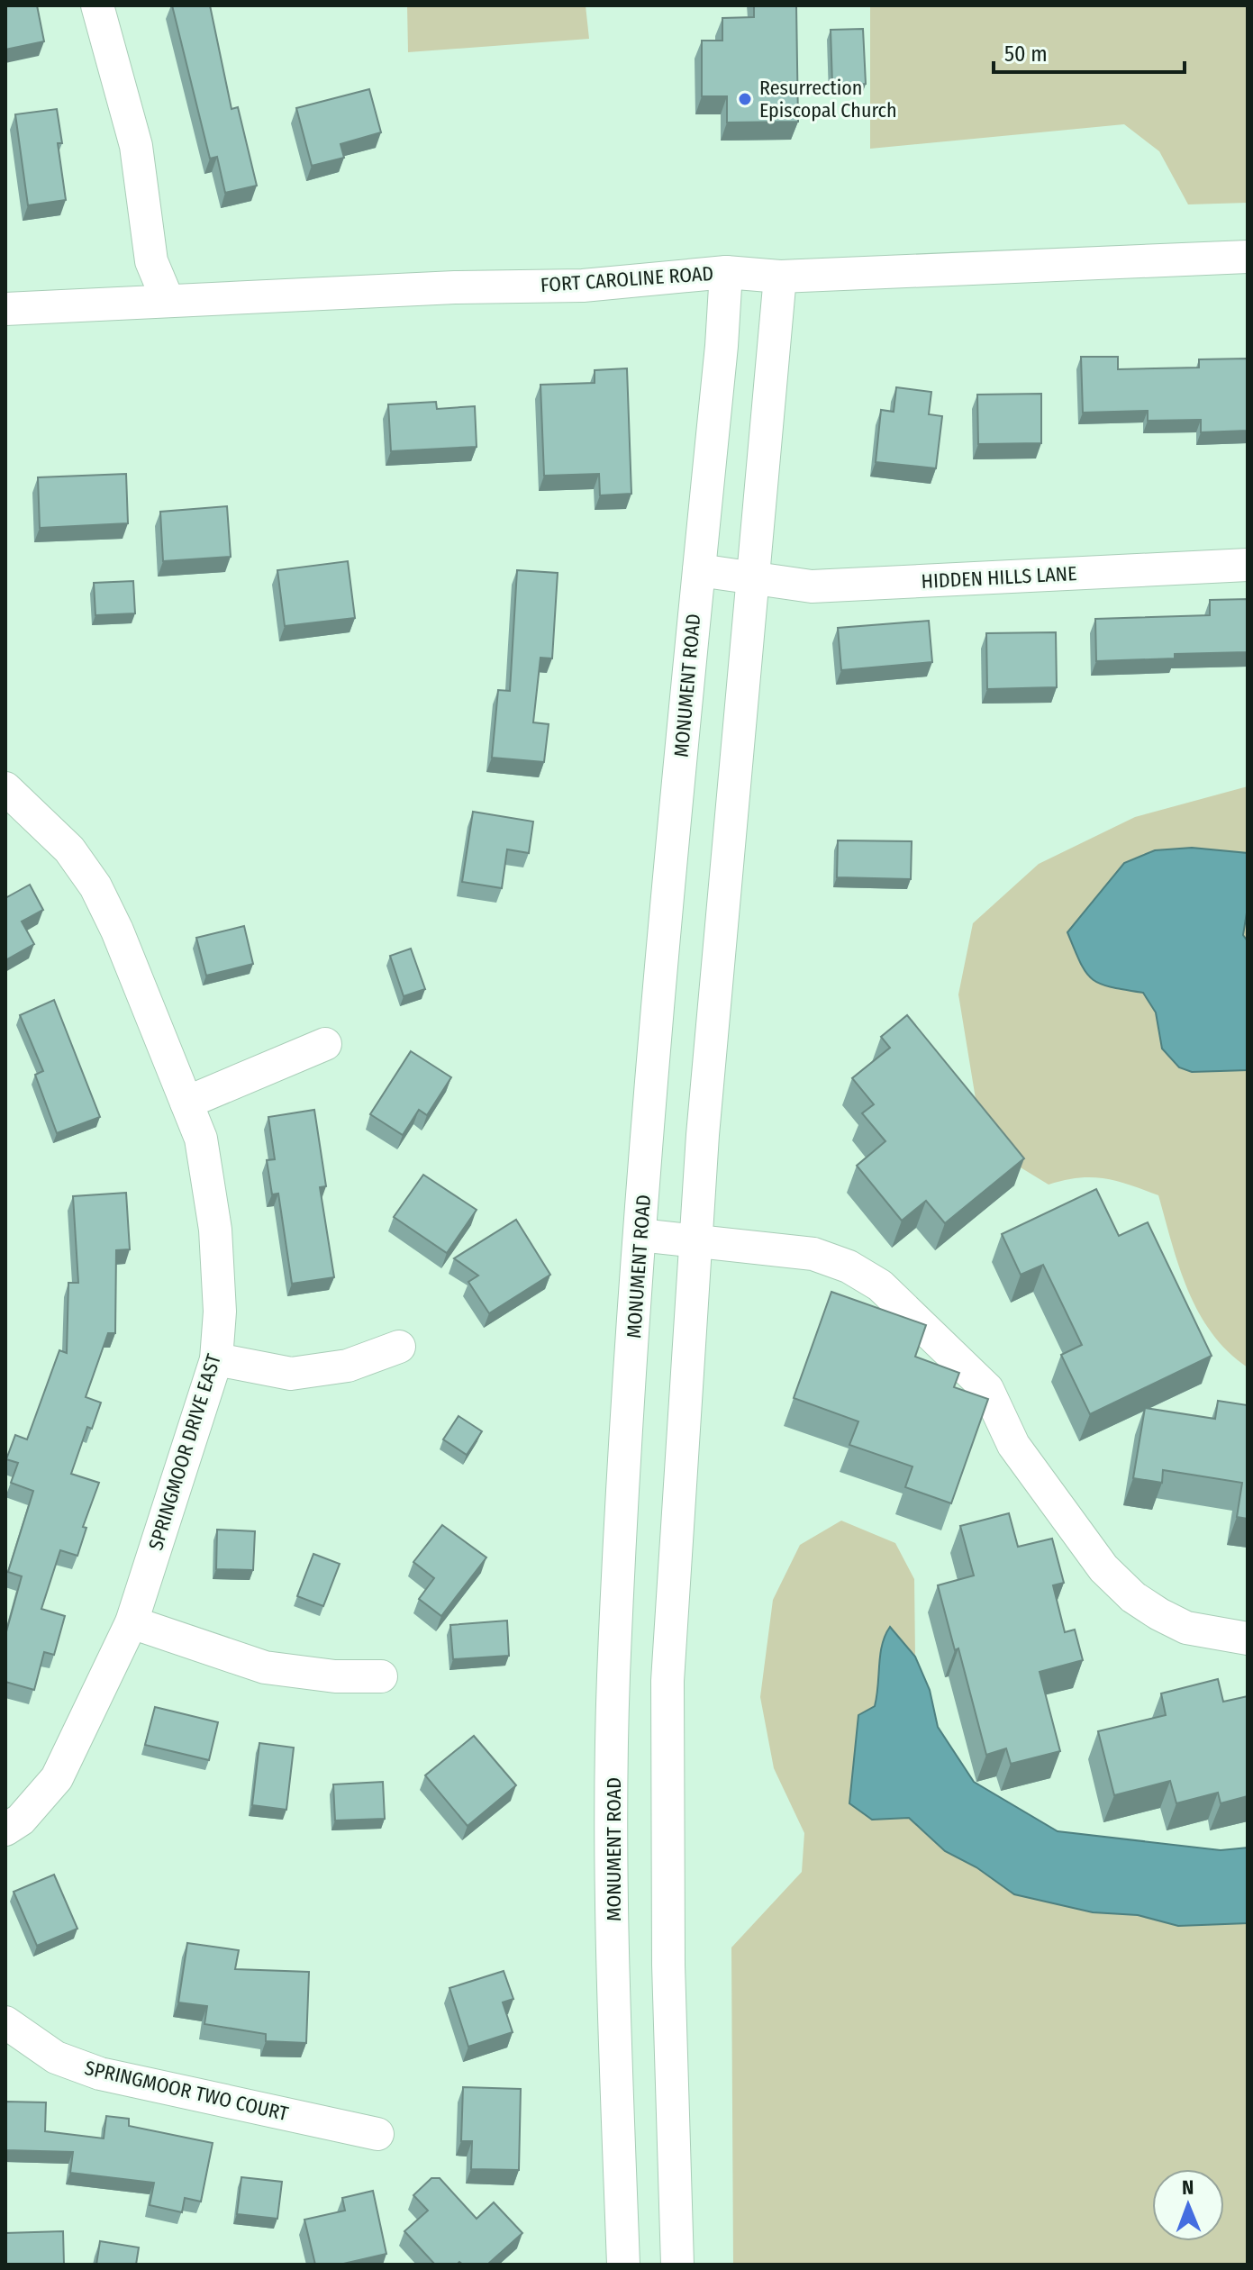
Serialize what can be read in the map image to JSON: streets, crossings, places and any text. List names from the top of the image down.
{
  "streets": {
    "street": [
      "FORT CAROLINE ROAD",
      "HIDDEN HILLS LANE",
      "MONUMENT ROAD",
      "SPRINGMOOR DRIVE EAST",
      "SPRINGMOOR TWO COURT"
    ]
  },
  "crossings": [
    ["FORT CAROLINE ROAD", "MONUMENT ROAD"],
    ["HIDDEN HILLS LANE", "MONUMENT ROAD"]
  ],
  "places": ["Resurrection Episcopal Church"],
  "scale_bar": "50 m",
  "north": "top"
}
